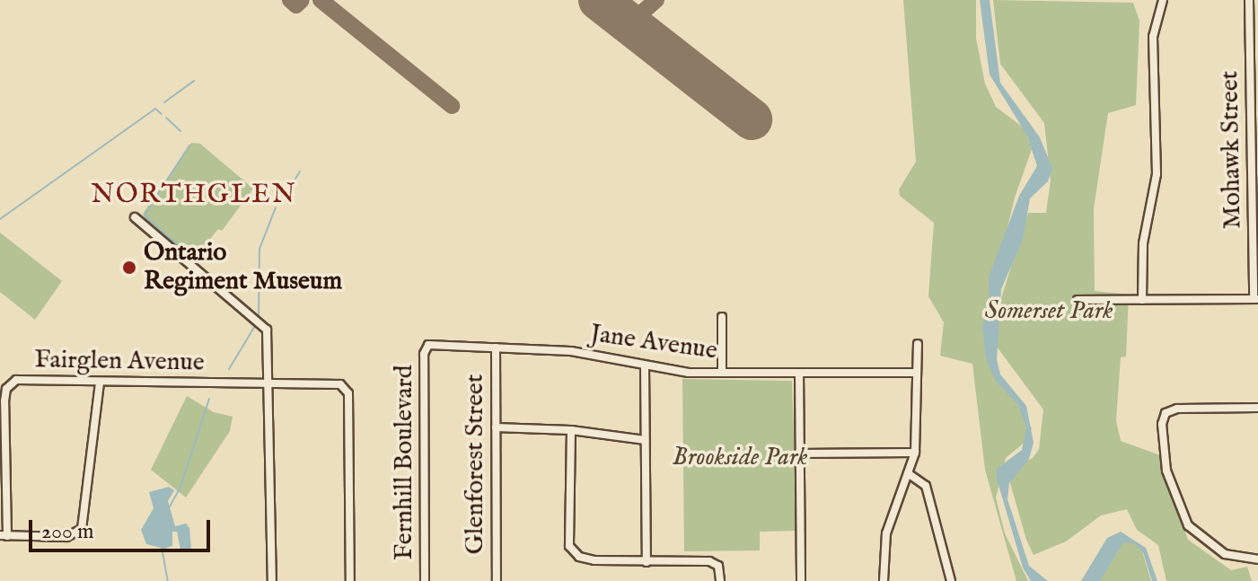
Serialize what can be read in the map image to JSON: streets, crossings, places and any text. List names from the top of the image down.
{
  "streets": {
    "street": [
      "Mohawk Street",
      "Jane Avenue",
      "Fairglen Avenue",
      "Fernhill Boulevard",
      "Glenforest Street"
    ]
  },
  "crossings": [
    ["Jane Avenue", "Fernhill Boulevard"],
    ["Jane Avenue", "Glenforest Street"]
  ],
  "districts": ["NORTHGLEN"],
  "parks": ["Somerset Park", "Brookside Park"],
  "places": ["Ontario Regiment Museum"],
  "scale_bar": "200 m"
}
